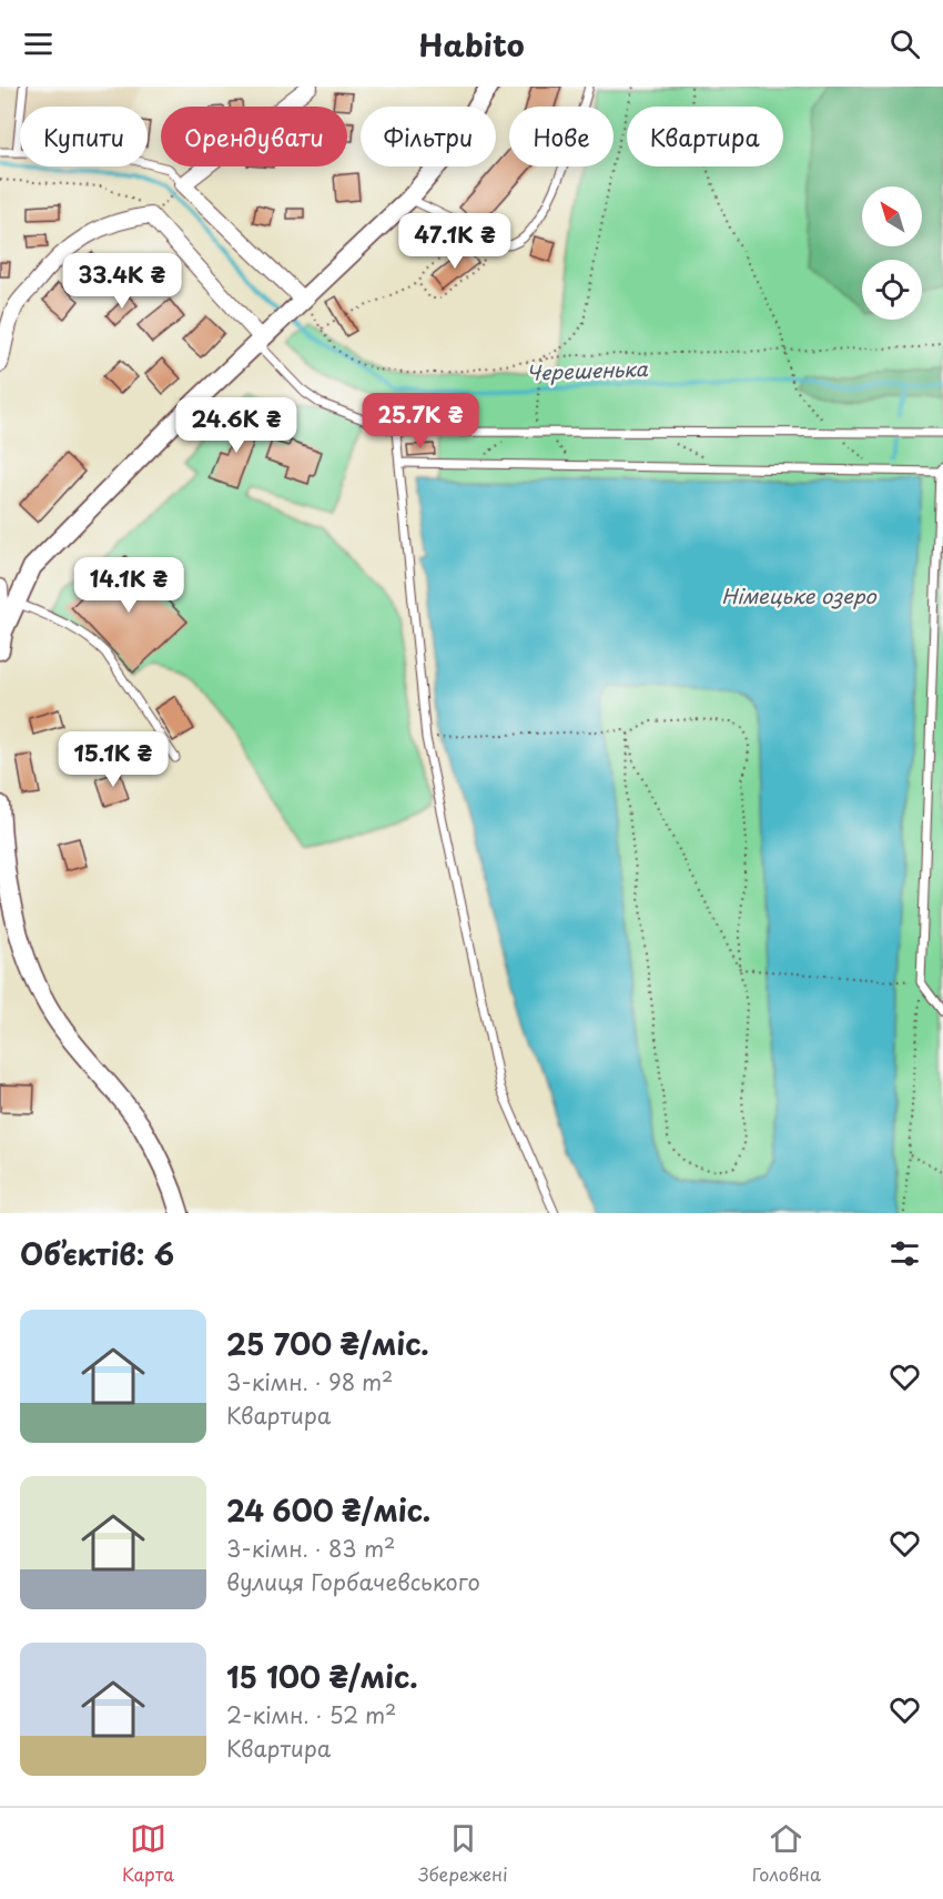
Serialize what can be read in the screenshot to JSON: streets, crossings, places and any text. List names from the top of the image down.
{
  "water": ["Черешенька", "Німецьке озеро"],
  "north": "top left",
  "page": {
    "header": "Habito",
    "chip": [
      "Купити",
      "Орендувати",
      "Фільтри",
      "Нове",
      "Квартира"
    ],
    "price": [
      "47.1K ₴",
      "33.4K ₴",
      "25.7K ₴",
      "24.6K ₴",
      "14.1K ₴",
      "15.1K ₴"
    ],
    "heading": "Об’єктів: 6",
    "list": [
      {
        "name": "25 700 ₴/міс.",
        "note": "3-кімн. · 98 m² · Квартира"
      },
      {
        "name": "24 600 ₴/міс.",
        "note": "3-кімн. · 83 m² · вулиця Горбачевського"
      },
      {
        "name": "15 100 ₴/міс.",
        "note": "2-кімн. · 52 m² · Квартира"
      }
    ],
    "tabs": ["Карта", "Збережені", "Головна"]
  }
}
